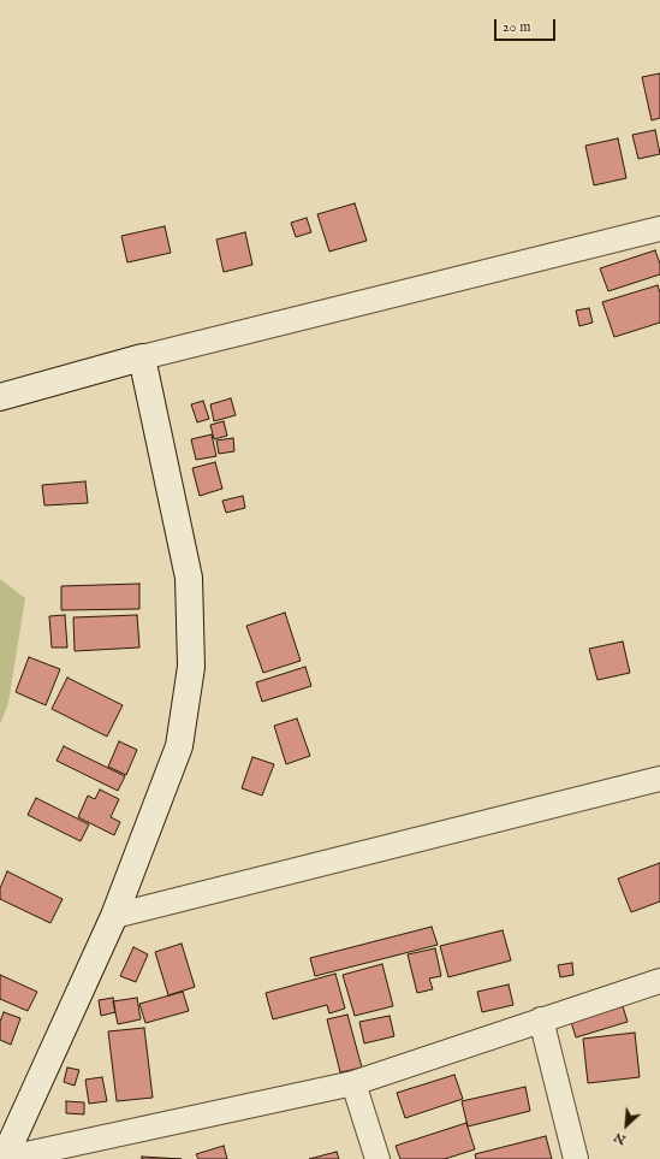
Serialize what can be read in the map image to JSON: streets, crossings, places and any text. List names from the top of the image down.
{
  "scale_bar": "20 m",
  "north": "bottom left"
}
